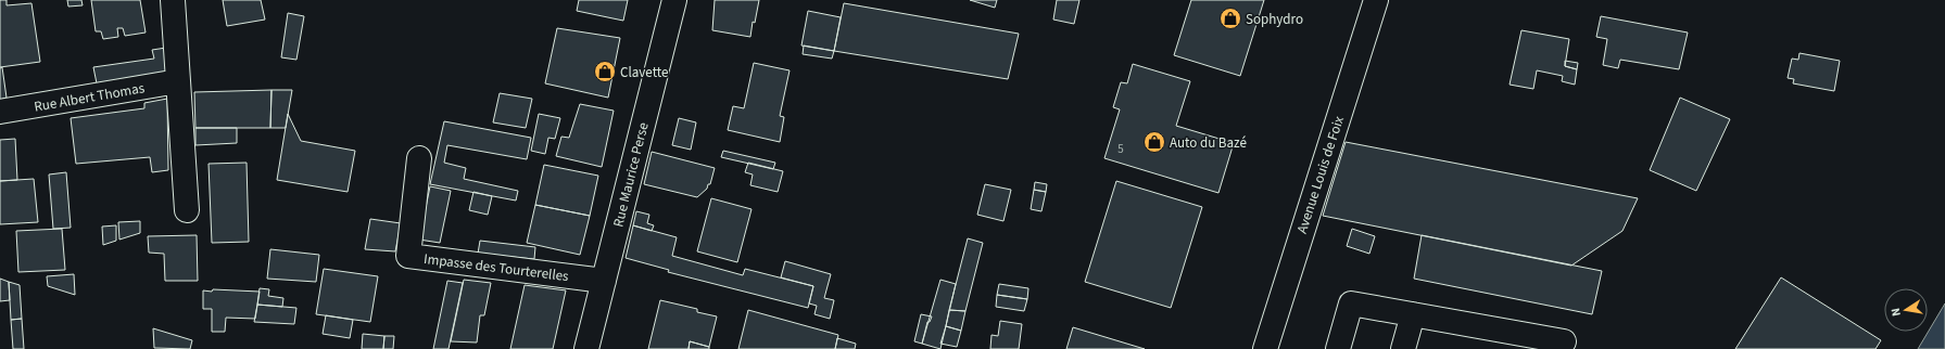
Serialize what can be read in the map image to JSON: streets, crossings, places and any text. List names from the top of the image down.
{
  "streets": {
    "street": [
      "Rue Albert Thomas",
      "Rue Maurice Perse",
      "Avenue Louis de Foix",
      "Impasse des Tourterelles"
    ]
  },
  "crossings": [
    ["Rue Maurice Perse", "Impasse des Tourterelles"]
  ],
  "places": {
    "shop": ["Sophydro", "Clavette", "Auto du Bazé"]
  },
  "house_numbers": ["5"],
  "north": "left"
}
